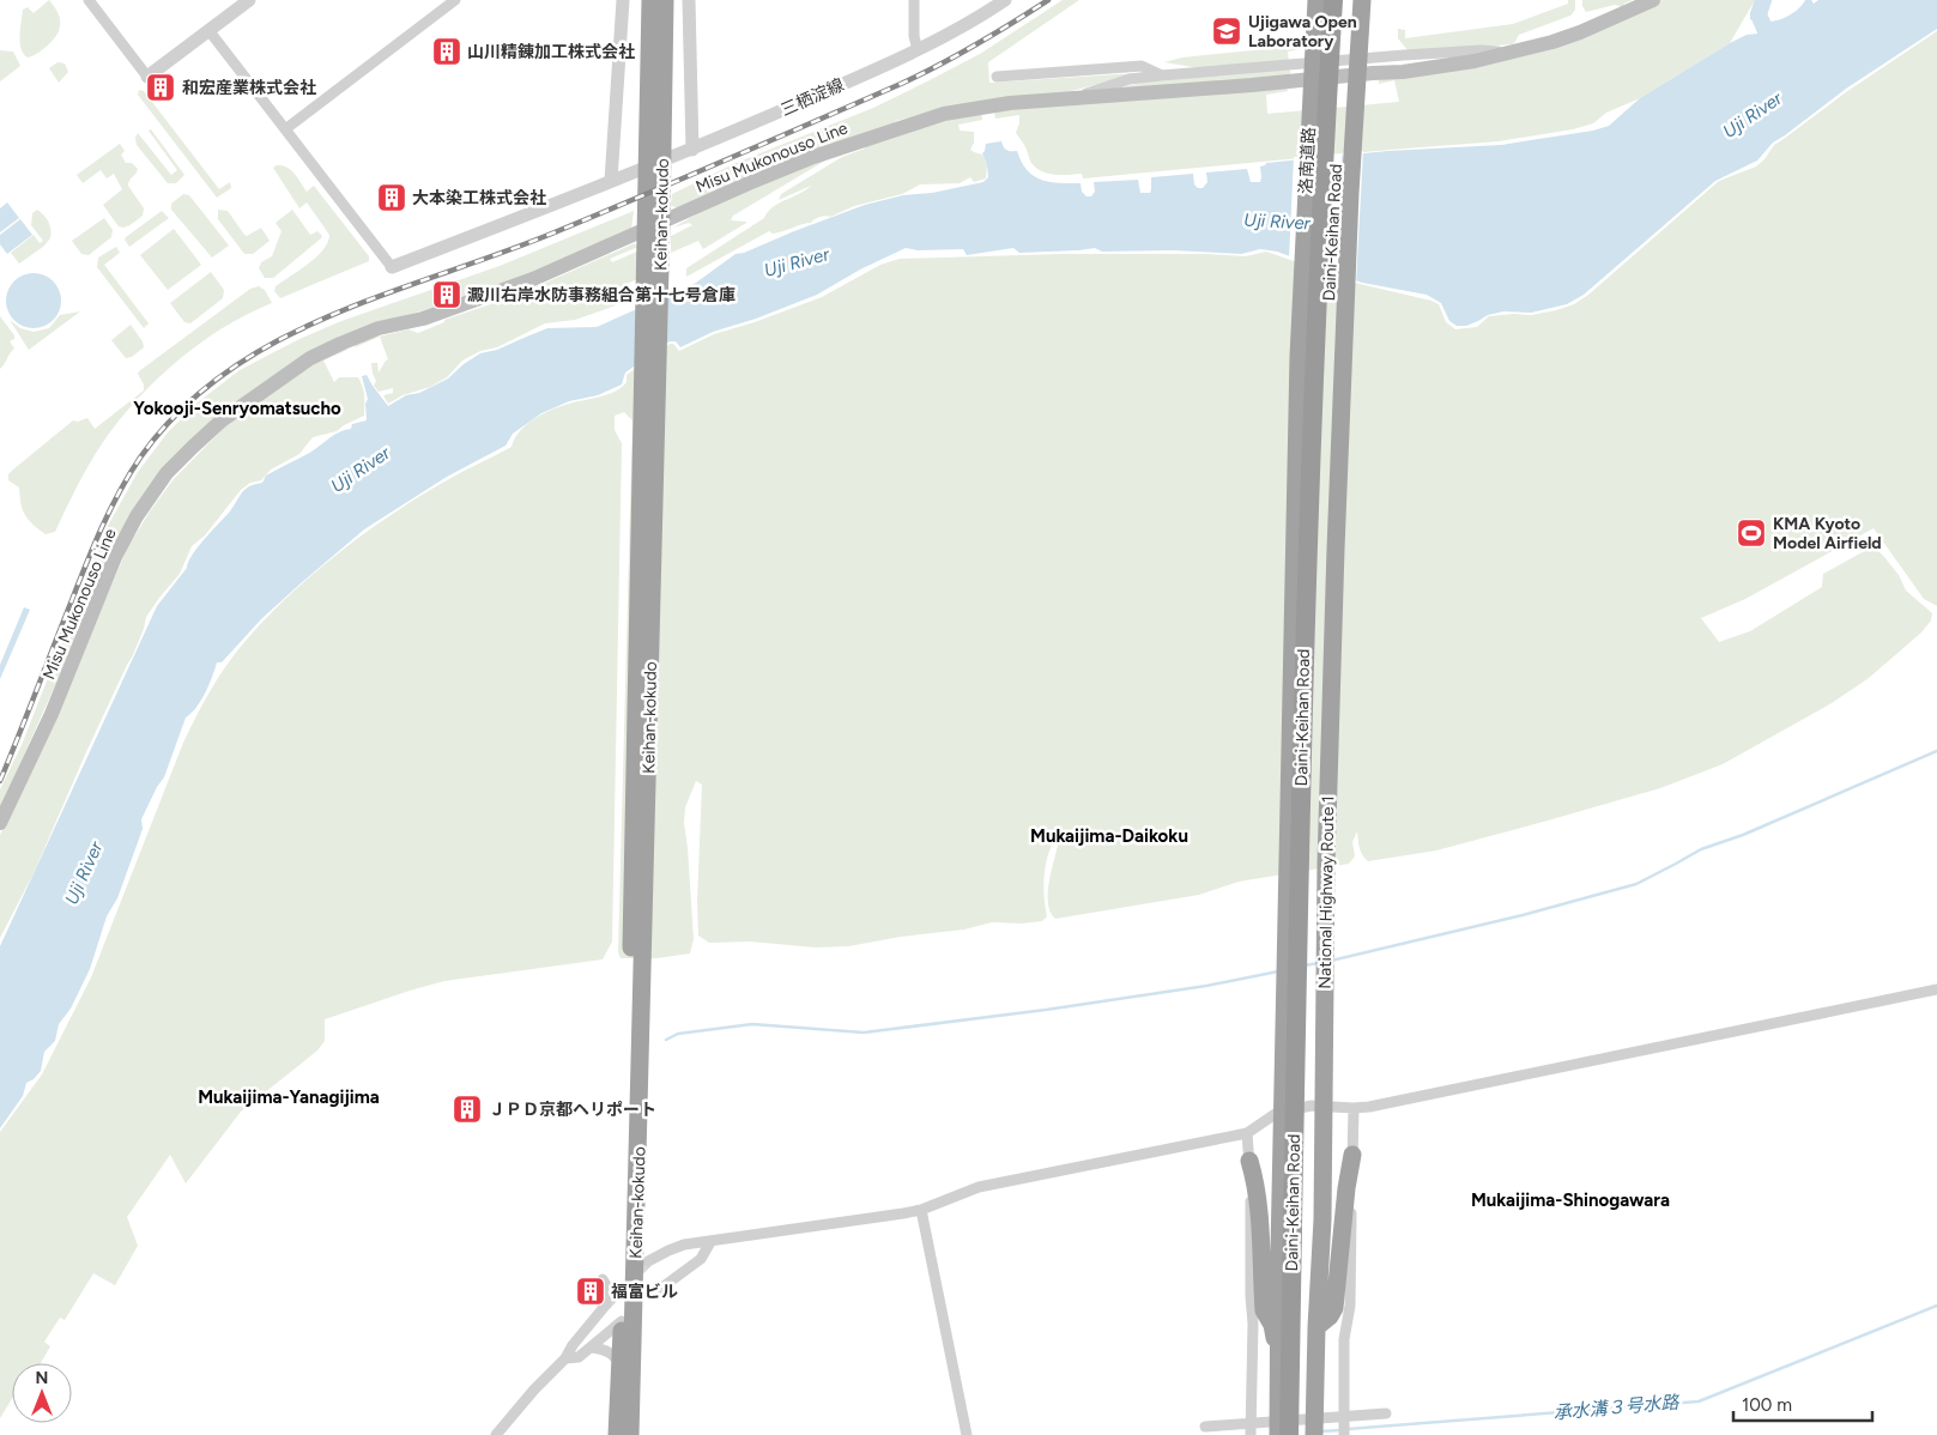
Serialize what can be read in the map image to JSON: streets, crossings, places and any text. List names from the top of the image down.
{
  "streets": {
    "highway": [
      "洛南道路",
      "Keihan-kokudo",
      "Daini-Keihan Road",
      "National Highway Route 1"
    ],
    "main road": ["Misu Mukonouso Line"],
    "street": ["三栖淀線"]
  },
  "crossings": [
    ["Misu Mukonouso Line", "Keihan-kokudo"]
  ],
  "districts": [
    "Yokooji-Senryomatsucho",
    "Mukaijima-Daikoku",
    "Mukaijima-Yanagijima",
    "Mukaijima-Shinogawara"
  ],
  "water": ["Uji River", "承水溝３号水路"],
  "places": {
    "school or university": ["Ujigawa Open Laboratory"],
    "building": [
      "山川精錬加工株式会社",
      "和宏産業株式会社",
      "大本染工株式会社",
      "澱川右岸水防事務組合第十七号倉庫",
      "ＪＰＤ京都ヘリポート",
      "福富ビル"
    ],
    "sports": ["KMA Kyoto Model Airfield"]
  },
  "scale_bar": "100 m",
  "north": "top"
}
